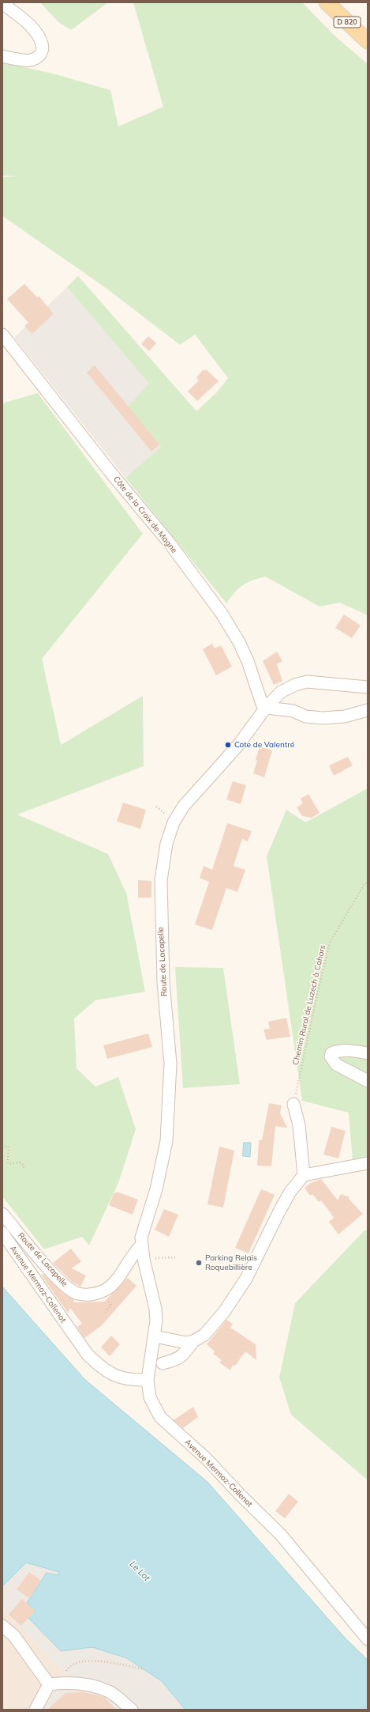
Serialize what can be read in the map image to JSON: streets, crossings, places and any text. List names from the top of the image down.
{
  "streets": {
    "main road": ["D 820"],
    "street": ["Côte de la Croix de Magne", "Route de Lacapelle", "Avenue Mermoz-Collenot"],
    "path": ["Chemin Rural de Luzech à Cahors"]
  },
  "crossings": [
    ["Côte de la Croix de Magne", "Route de Lacapelle"],
    ["Route de Lacapelle", "Avenue Mermoz-Collenot"]
  ],
  "water": ["Le Lot"],
  "places": ["Cote de Valentré", "Parking Relais Roquebillière"]
}
